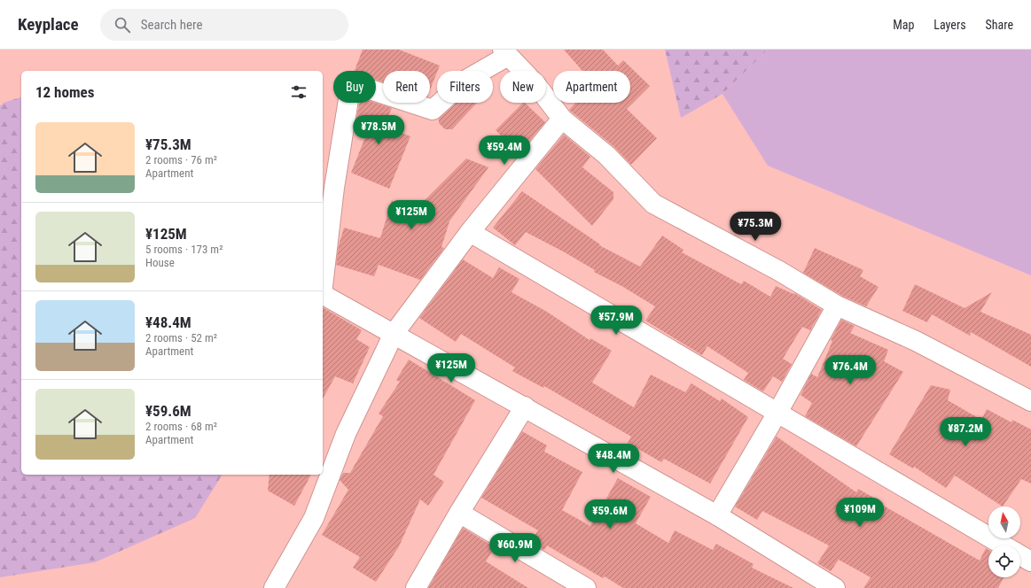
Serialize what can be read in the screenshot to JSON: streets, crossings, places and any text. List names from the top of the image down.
{
  "north": "top",
  "page": {
    "header": "Keyplace",
    "search": "Search here",
    "nav": ["Map", "Layers", "Share"],
    "chip": [
      "Buy",
      "Rent",
      "Filters",
      "New",
      "Apartment"
    ],
    "heading": "12 homes",
    "list": [
      {
        "name": "¥75.3M",
        "note": "2 rooms · 76 m² · Apartment"
      },
      {
        "name": "¥125M",
        "note": "5 rooms · 173 m² · House"
      },
      {
        "name": "¥48.4M",
        "note": "2 rooms · 52 m² · Apartment"
      },
      {
        "name": "¥59.6M",
        "note": "2 rooms · 68 m² · Apartment"
      }
    ],
    "price": [
      "¥78.5M",
      "¥59.4M",
      "¥125M",
      "¥75.3M",
      "¥57.9M",
      "¥125M",
      "¥76.4M",
      "¥87.2M",
      "¥48.4M",
      "¥109M",
      "¥59.6M",
      "¥60.9M"
    ]
  }
}
